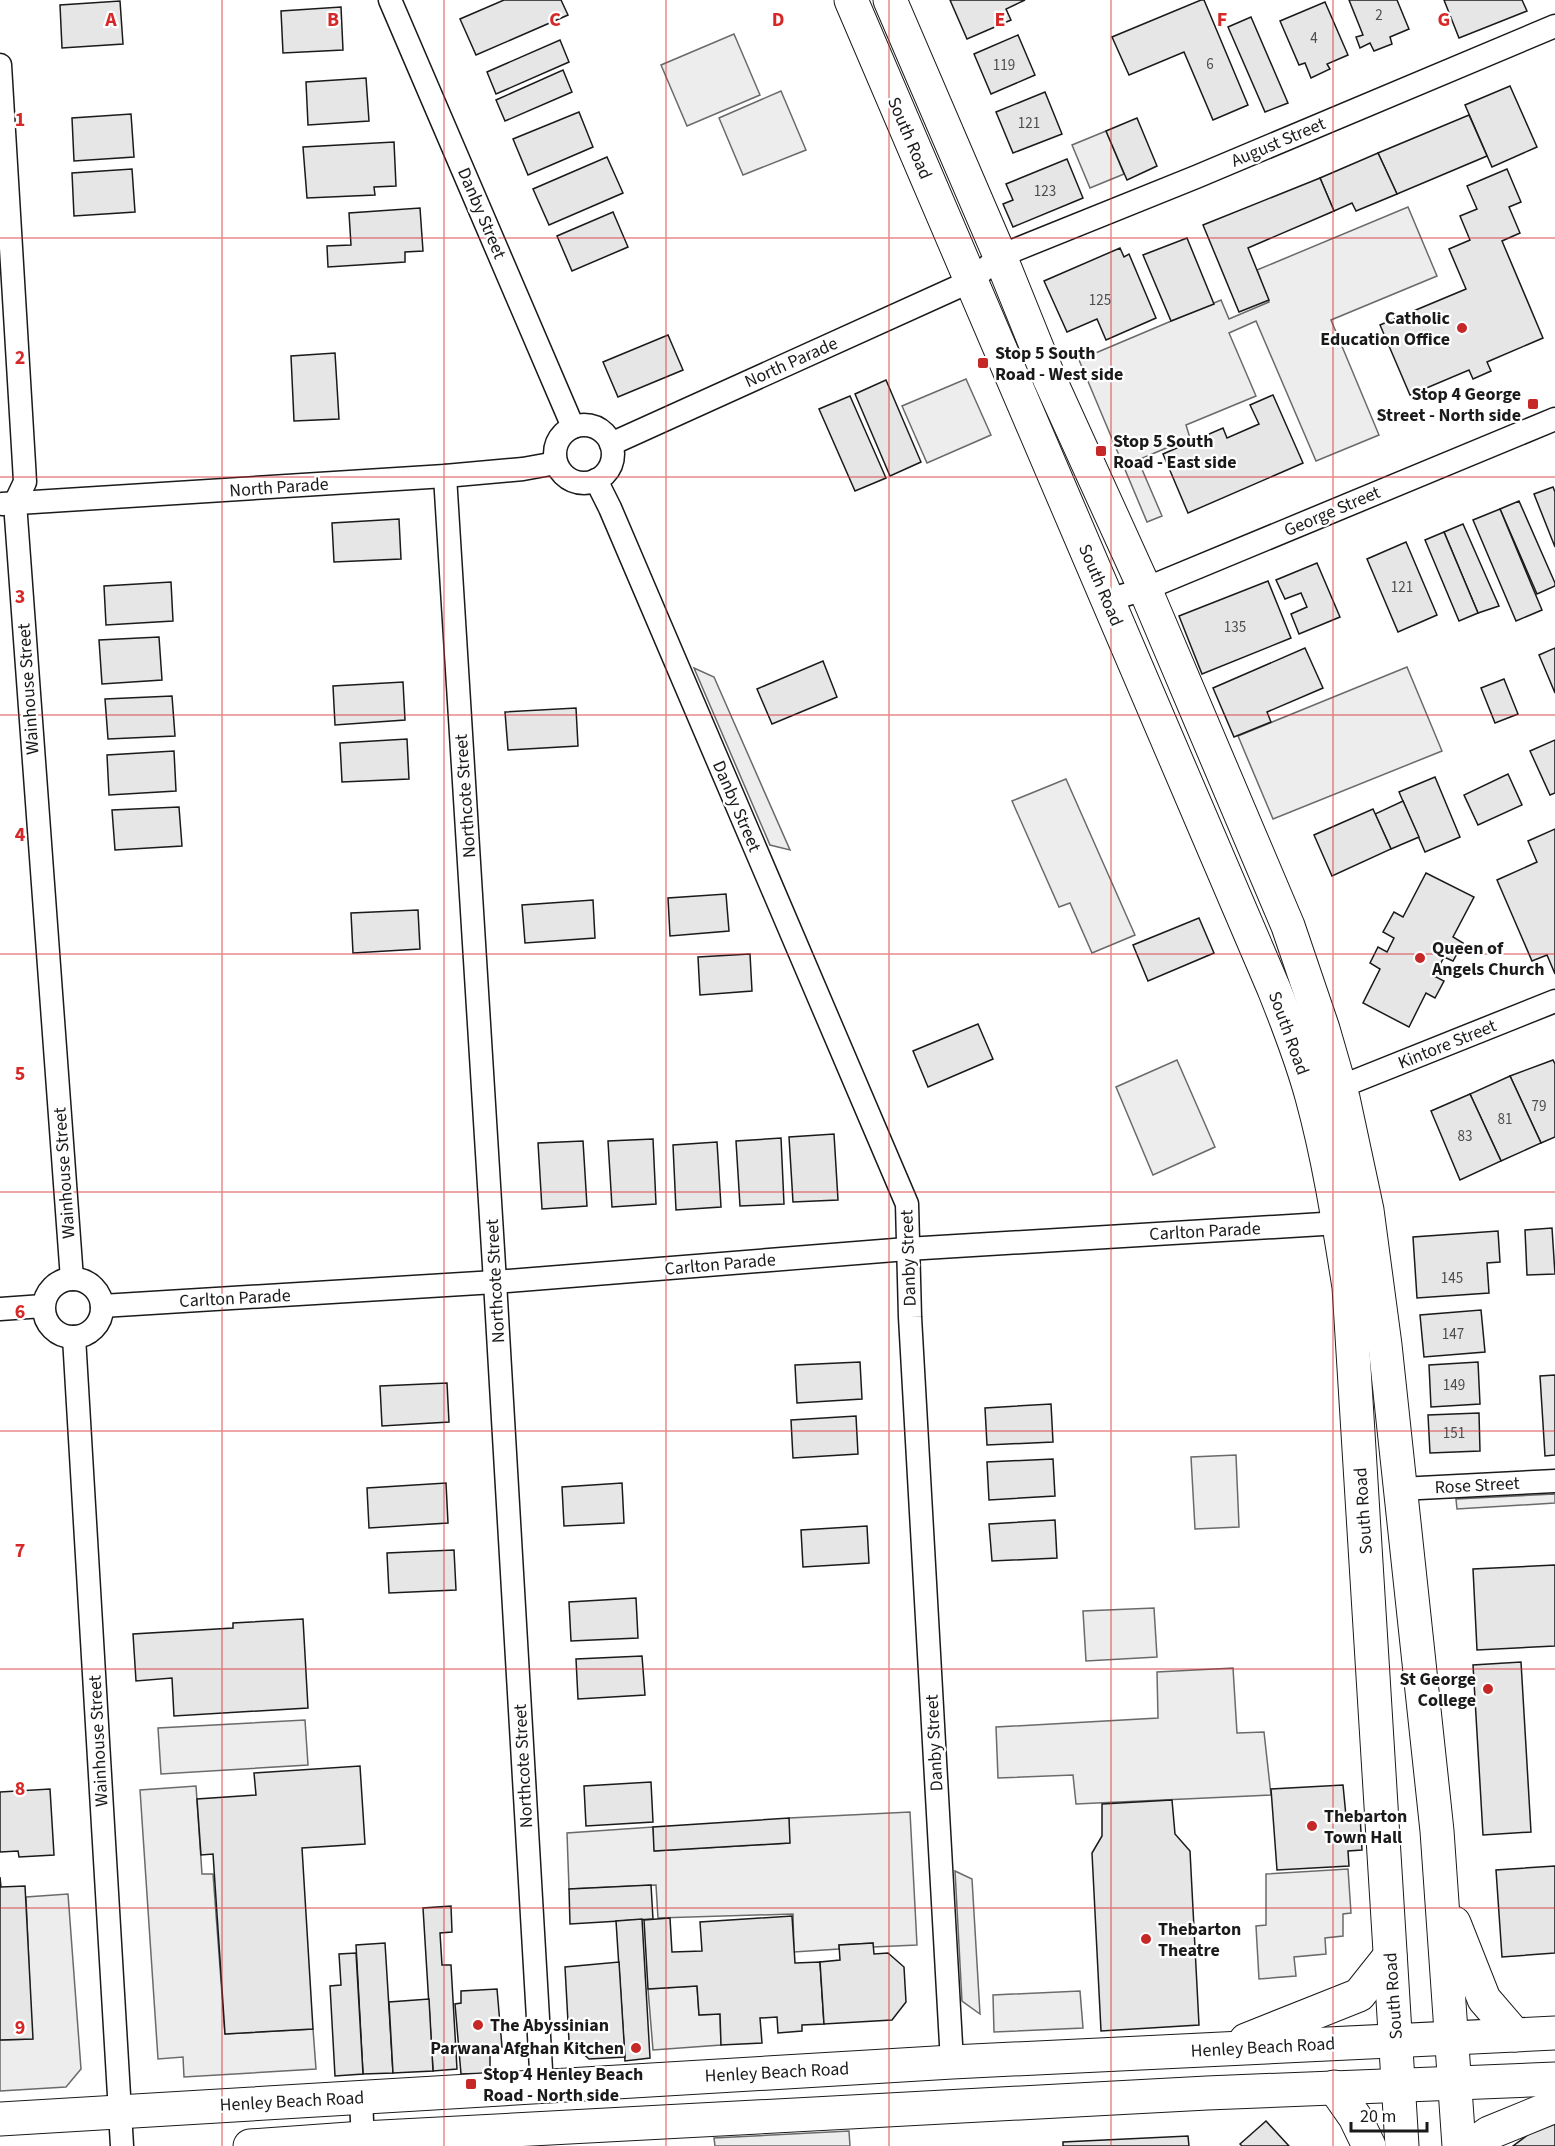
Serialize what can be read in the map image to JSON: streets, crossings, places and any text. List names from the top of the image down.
{
  "streets": {
    "main road": ["South Road", "Henley Beach Road"],
    "street": [
      "August Street",
      "Danby Street",
      "North Parade",
      "George Street",
      "Wainhouse Street",
      "Northcote Street",
      "Kintore Street",
      "Carlton Parade",
      "Rose Street"
    ]
  },
  "crossings": [
    ["South Road", "August Street"],
    ["South Road", "North Parade"],
    ["South Road", "George Street"],
    ["South Road", "Kintore Street"],
    ["South Road", "Carlton Parade"],
    ["South Road", "Rose Street"],
    ["South Road", "Henley Beach Road"],
    ["August Street", "North Parade"],
    ["Danby Street", "North Parade"],
    ["Danby Street", "Carlton Parade"],
    ["Danby Street", "Henley Beach Road"],
    ["North Parade", "Wainhouse Street"],
    ["North Parade", "Northcote Street"],
    ["Wainhouse Street", "Carlton Parade"],
    ["Wainhouse Street", "Henley Beach Road"],
    ["Northcote Street", "Carlton Parade"],
    ["Northcote Street", "Henley Beach Road"]
  ],
  "places": {
    "other": [
      "Catholic Education Office",
      "Queen of Angels Church",
      "St George College",
      "Thebarton Town Hall",
      "Thebarton Theatre",
      "The Abyssinian",
      "Parwana Afghan Kitchen"
    ],
    "transit": [
      "Stop 5 South Road - West side",
      "Stop 4 George Street - North side",
      "Stop 5 South Road - East side",
      "Stop 4 Henley Beach Road - North side"
    ]
  },
  "house_numbers": [
    "2",
    "4",
    "6",
    "119",
    "121",
    "123",
    "125",
    "121",
    "135",
    "79",
    "81",
    "83",
    "145",
    "147",
    "149",
    "151"
  ],
  "scale_bar": "20 m",
  "grid": {
    "columns": [
      "A",
      "B",
      "C",
      "D",
      "E",
      "F",
      "G"
    ],
    "rows": [
      "1",
      "2",
      "3",
      "4",
      "5",
      "6",
      "7",
      "8",
      "9"
    ]
  }
}
